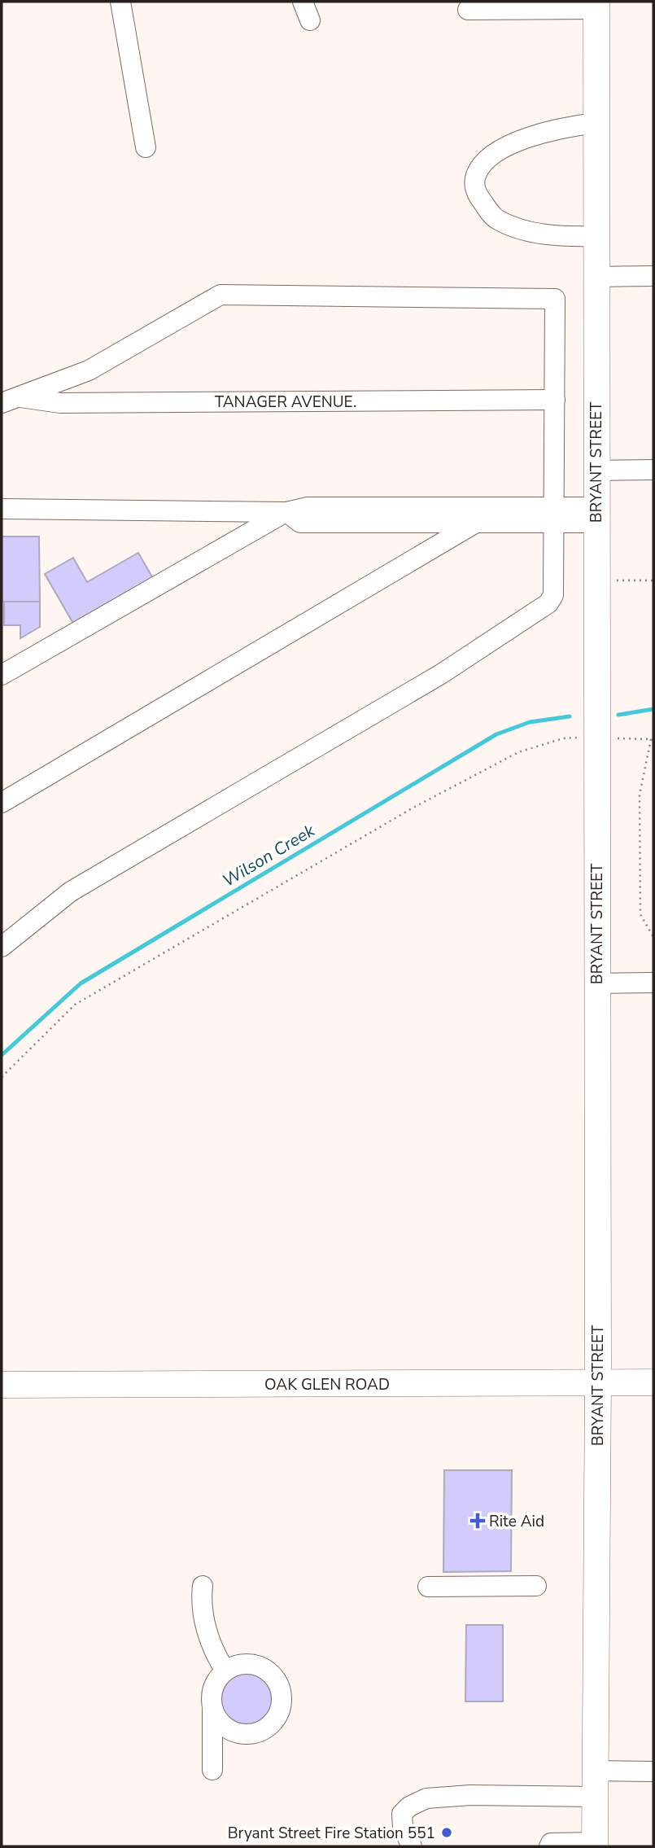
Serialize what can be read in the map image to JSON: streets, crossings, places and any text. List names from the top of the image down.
{
  "streets": {
    "main road": ["BRYANT STREET", "OAK GLEN ROAD"],
    "street": ["TANAGER AVENUE."]
  },
  "crossings": [
    ["BRYANT STREET", "OAK GLEN ROAD"]
  ],
  "water": ["Wilson Creek"],
  "places": {
    "health": ["Rite Aid"],
    "other": ["Bryant Street Fire Station 551"]
  }
}
